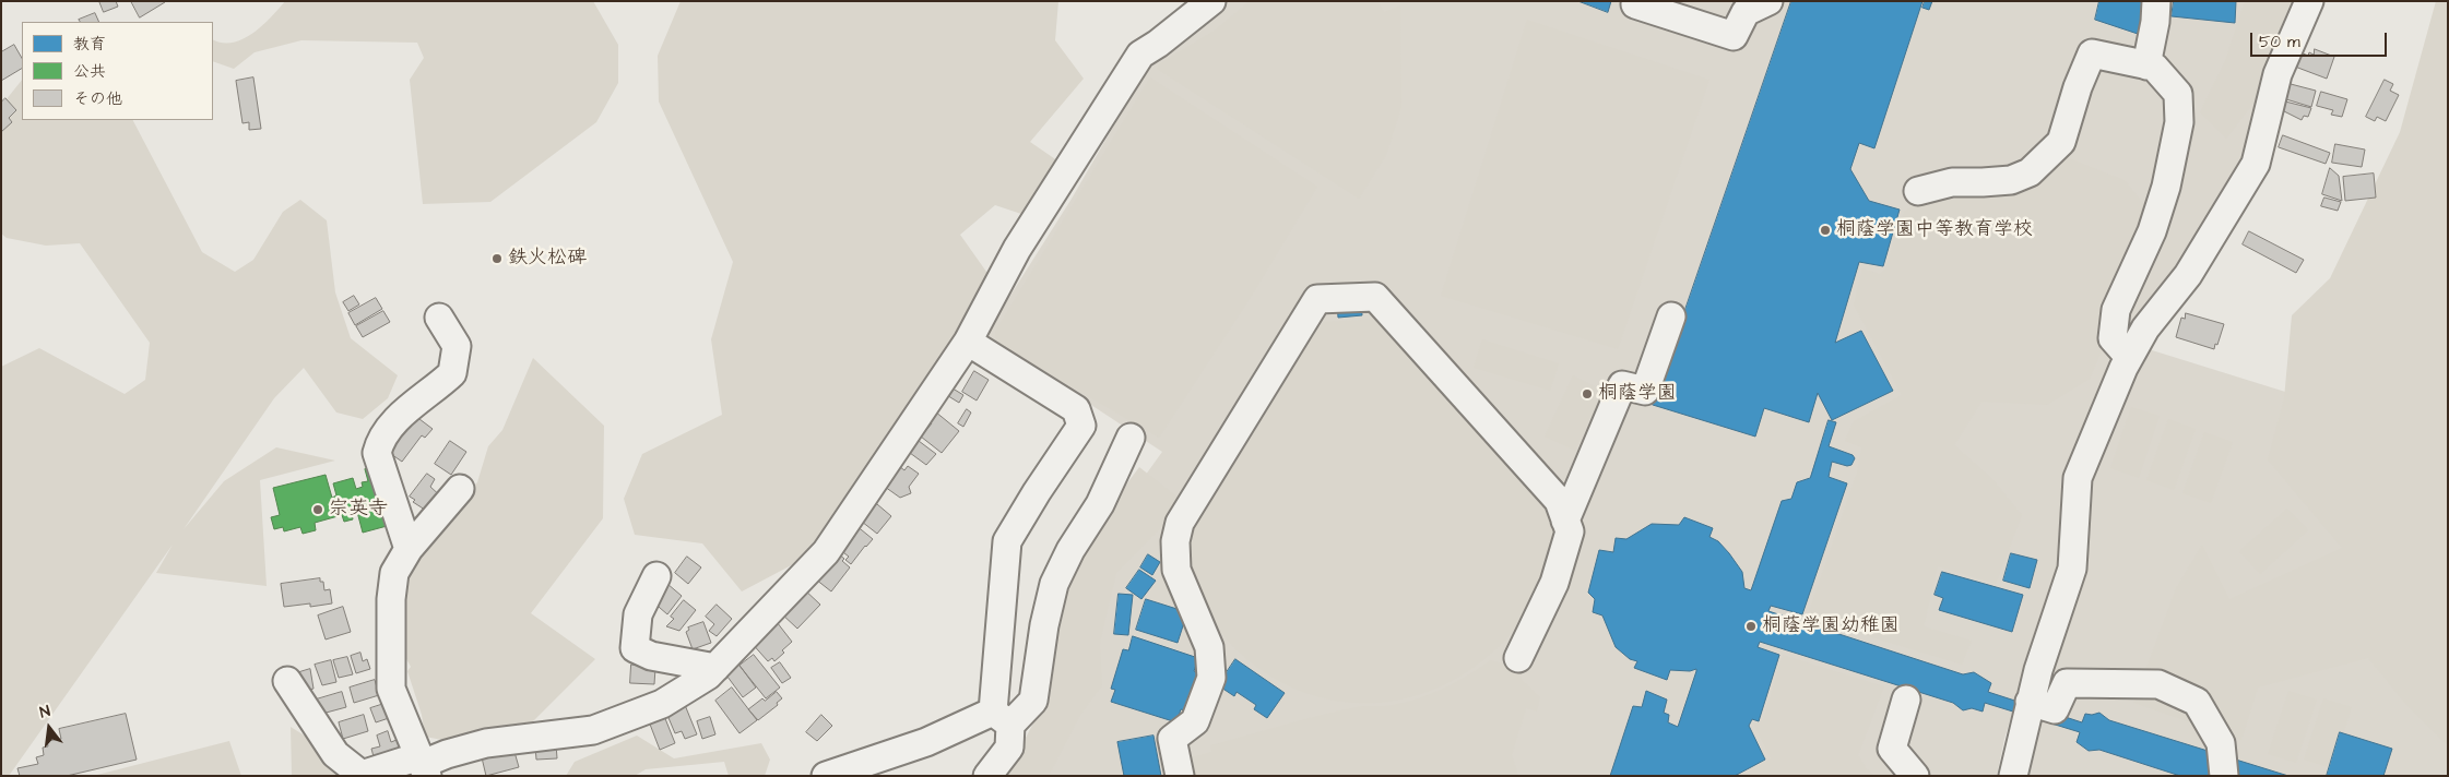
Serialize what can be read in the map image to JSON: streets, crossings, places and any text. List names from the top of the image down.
{
  "places": [
    "桐蔭学園中等教育学校",
    "鉄火松碑",
    "桐蔭学園",
    "宗英寺",
    "桐蔭学園幼稚園"
  ],
  "legend": ["教育", "公共", "その他"],
  "scale_bar": "50 m",
  "north": "top"
}
